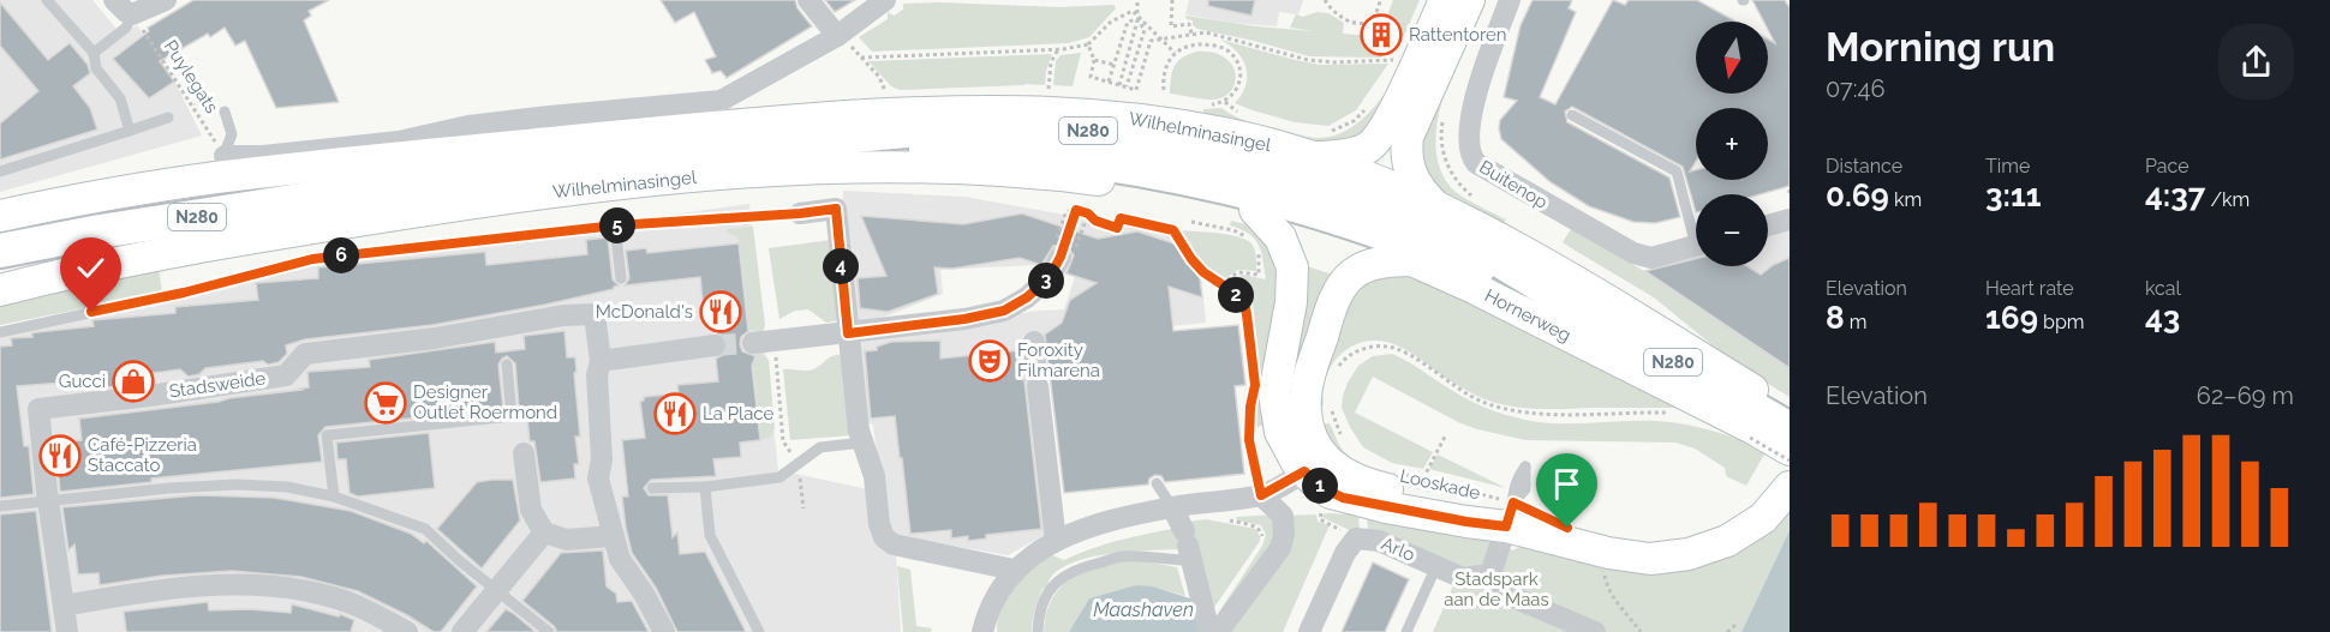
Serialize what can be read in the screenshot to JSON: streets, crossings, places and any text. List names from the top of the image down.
{
  "streets": {
    "main road": [
      "N280",
      "Wilhelminasingel",
      "Hornerweg",
      "Looskade"
    ],
    "street": ["Buitenop", "Stadsweide", "Arlo"],
    "path": ["Puylegats"]
  },
  "crossings": [
    ["Puylegats", "Wilhelminasingel"],
    ["N280", "Wilhelminasingel"],
    ["N280", "Hornerweg"],
    ["N280", "Looskade"],
    ["Wilhelminasingel", "Hornerweg"],
    ["Hornerweg", "Looskade"]
  ],
  "water": ["Maashaven"],
  "parks": ["Stadspark aan de Maas"],
  "places": {
    "building": ["Rattentoren"],
    "restaurant": ["McDonald's", "La Place", "Café-Pizzeria Staccato"],
    "theatre": ["Foroxity Filmarena"],
    "shop": ["Gucci"],
    "supermarket": ["Designer Outlet Roermond"]
  },
  "north": "bottom",
  "page": {
    "heading": ["Morning run", "07:46"],
    "map_buttons": ["+", "−"],
    "stats": [
      ["Distance", "0.69 km"],
      ["Time", "3:11"],
      ["Pace", "4:37 /km"],
      ["Elevation", "8 m"],
      ["Heart rate", "169 bpm"],
      ["kcal", "43"]
    ],
    "pins": [
      "5",
      "6",
      "4",
      "3",
      "2",
      "1"
    ],
    "chart": ["Elevation", "62–69 m"]
  }
}
